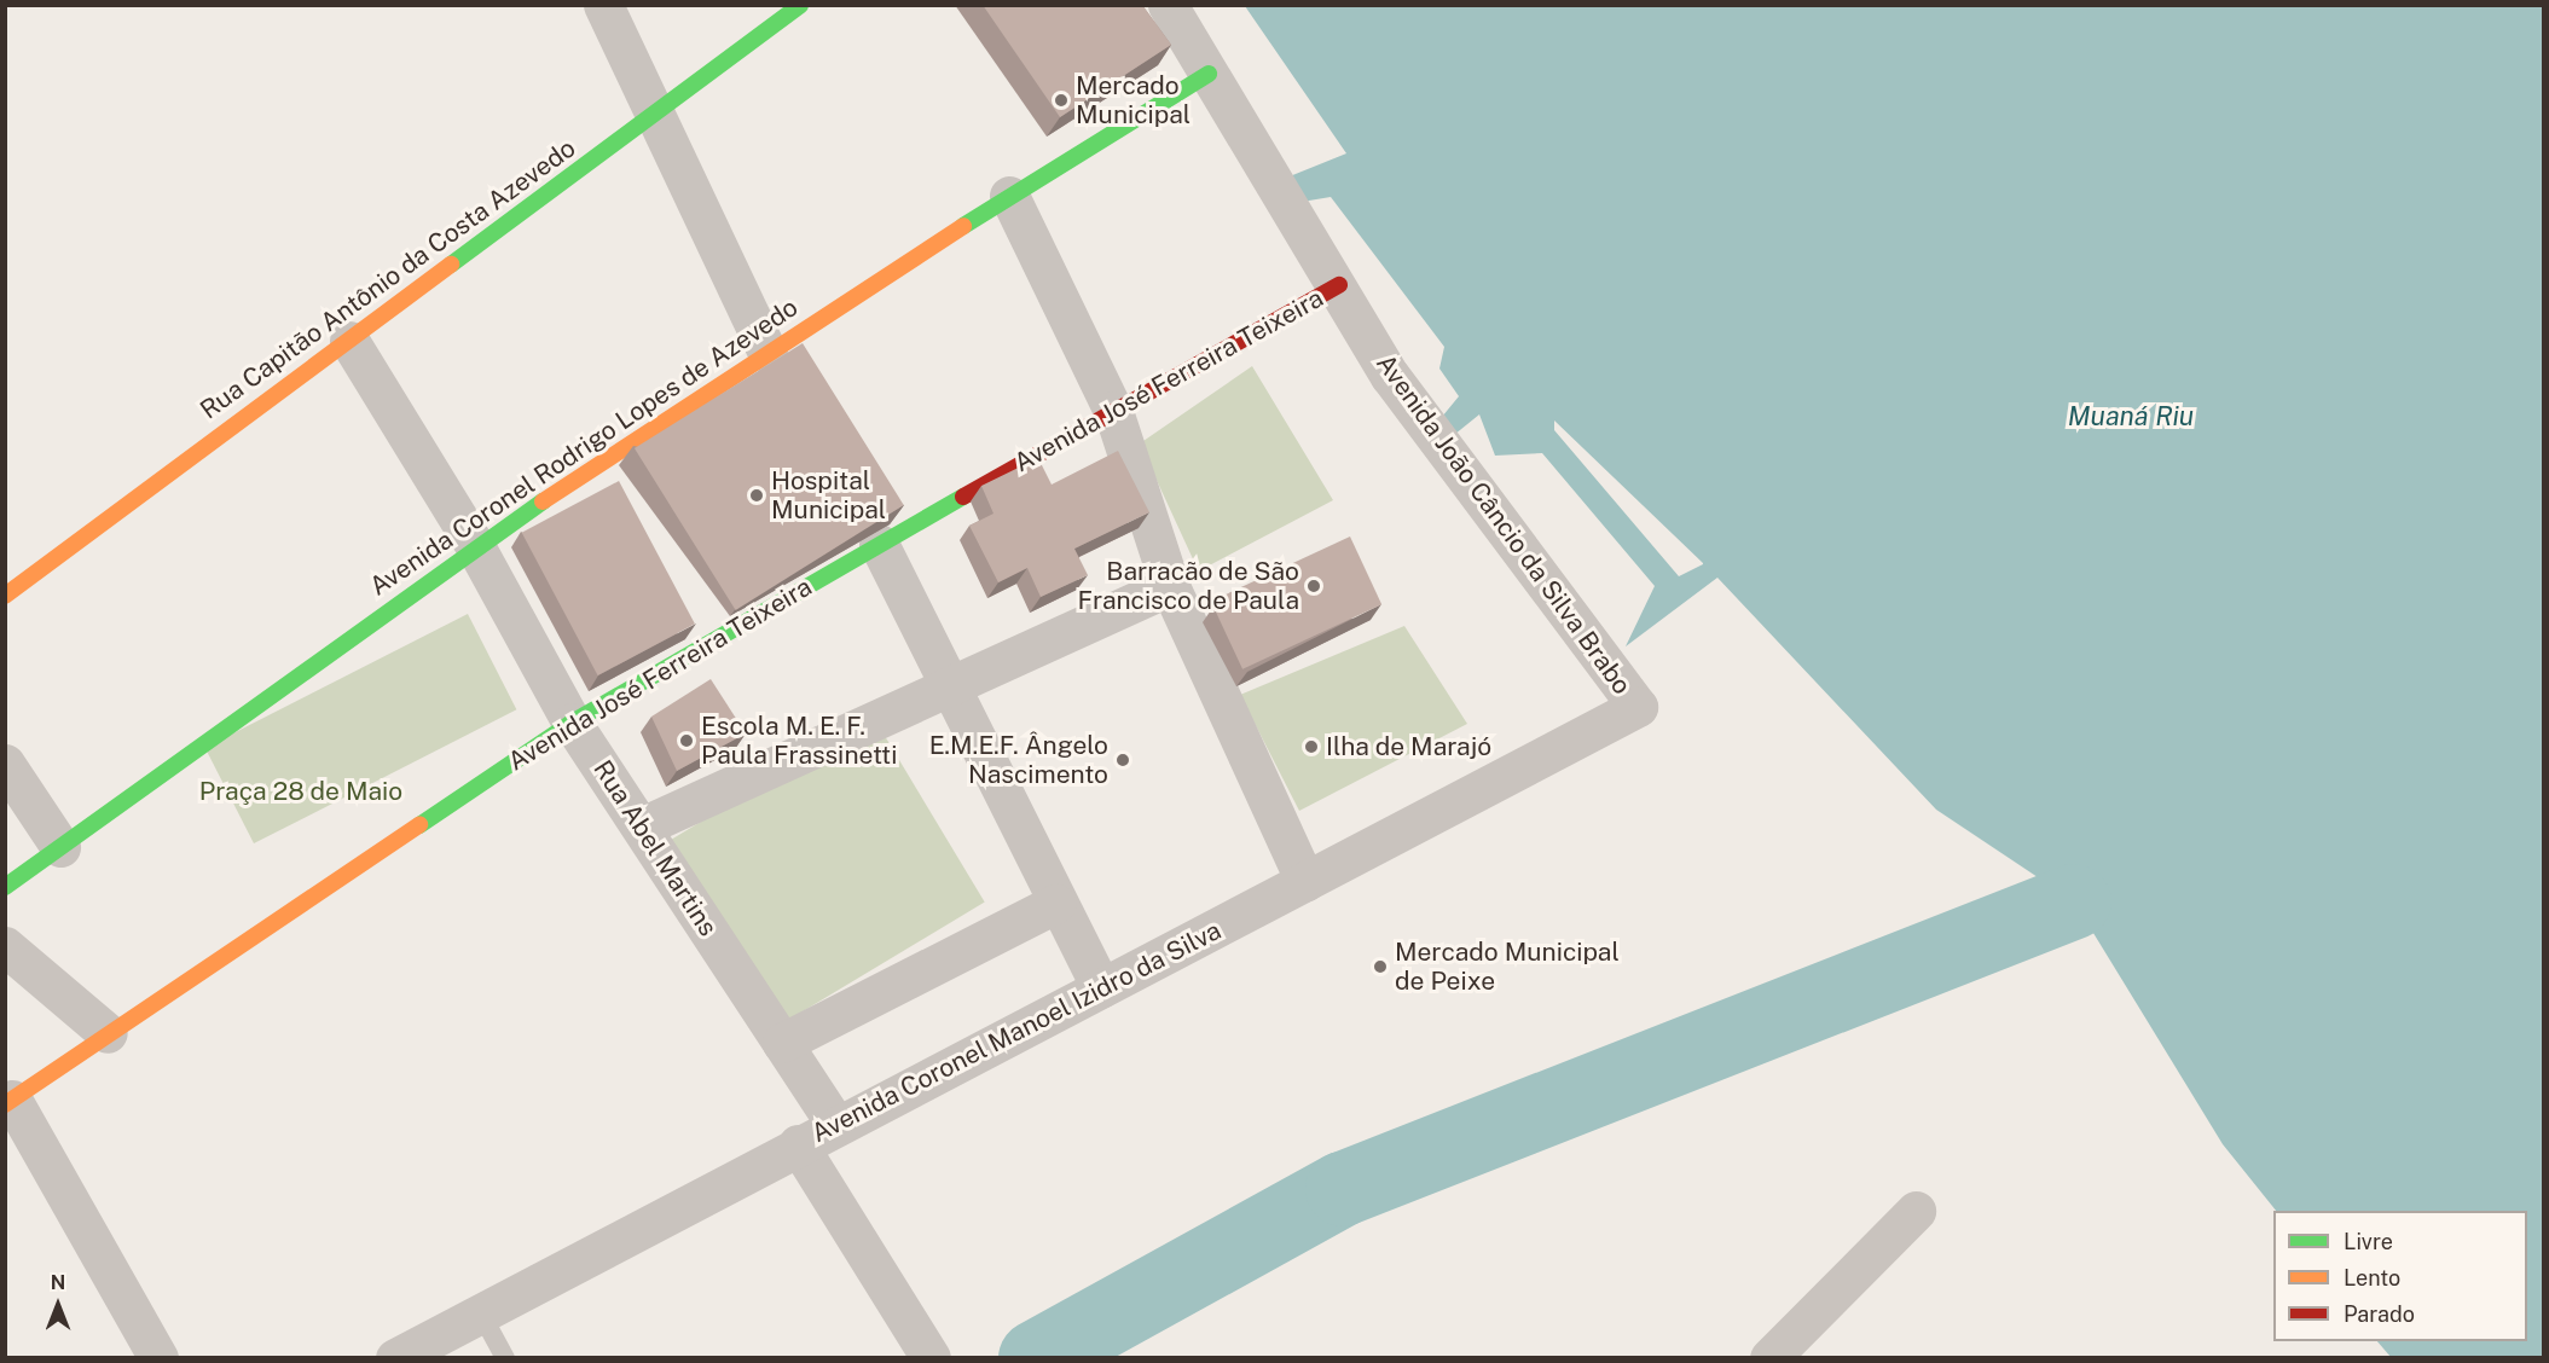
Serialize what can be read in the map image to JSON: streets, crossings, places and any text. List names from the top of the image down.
{
  "streets": {
    "street": [
      "Rua Capitão Antônio da Costa Azevedo",
      "Avenida José Ferreira Teixeira",
      "Avenida Coronel Rodrigo Lopes de Azevedo",
      "Rua Abel Martins",
      "Avenida Coronel Manoel Izidro da Silva"
    ]
  },
  "crossings": [
    ["Rua Capitão Antônio da Costa Azevedo", "Rua Abel Martins"],
    ["Avenida José Ferreira Teixeira", "Rua Abel Martins"],
    ["Avenida José Ferreira Teixeira", "Avenida Coronel Manoel Izidro da Silva"],
    ["Avenida Coronel Rodrigo Lopes de Azevedo", "Rua Abel Martins"],
    ["Rua Abel Martins", "Avenida Coronel Manoel Izidro da Silva"]
  ],
  "water": ["Muaná Riu"],
  "parks": ["Praça 28 de Maio"],
  "places": [
    "Mercado Municipal",
    "Hospital Municipal",
    "Barracão de São Francisco de Paula",
    "Escola M. E. F. Paula Frassinetti",
    "Ilha de Marajó",
    "E.M.E.F. Ângelo Nascimento",
    "Mercado Municipal de Peixe"
  ],
  "legend": ["Livre", "Lento", "Parado"],
  "north": "top"
}
